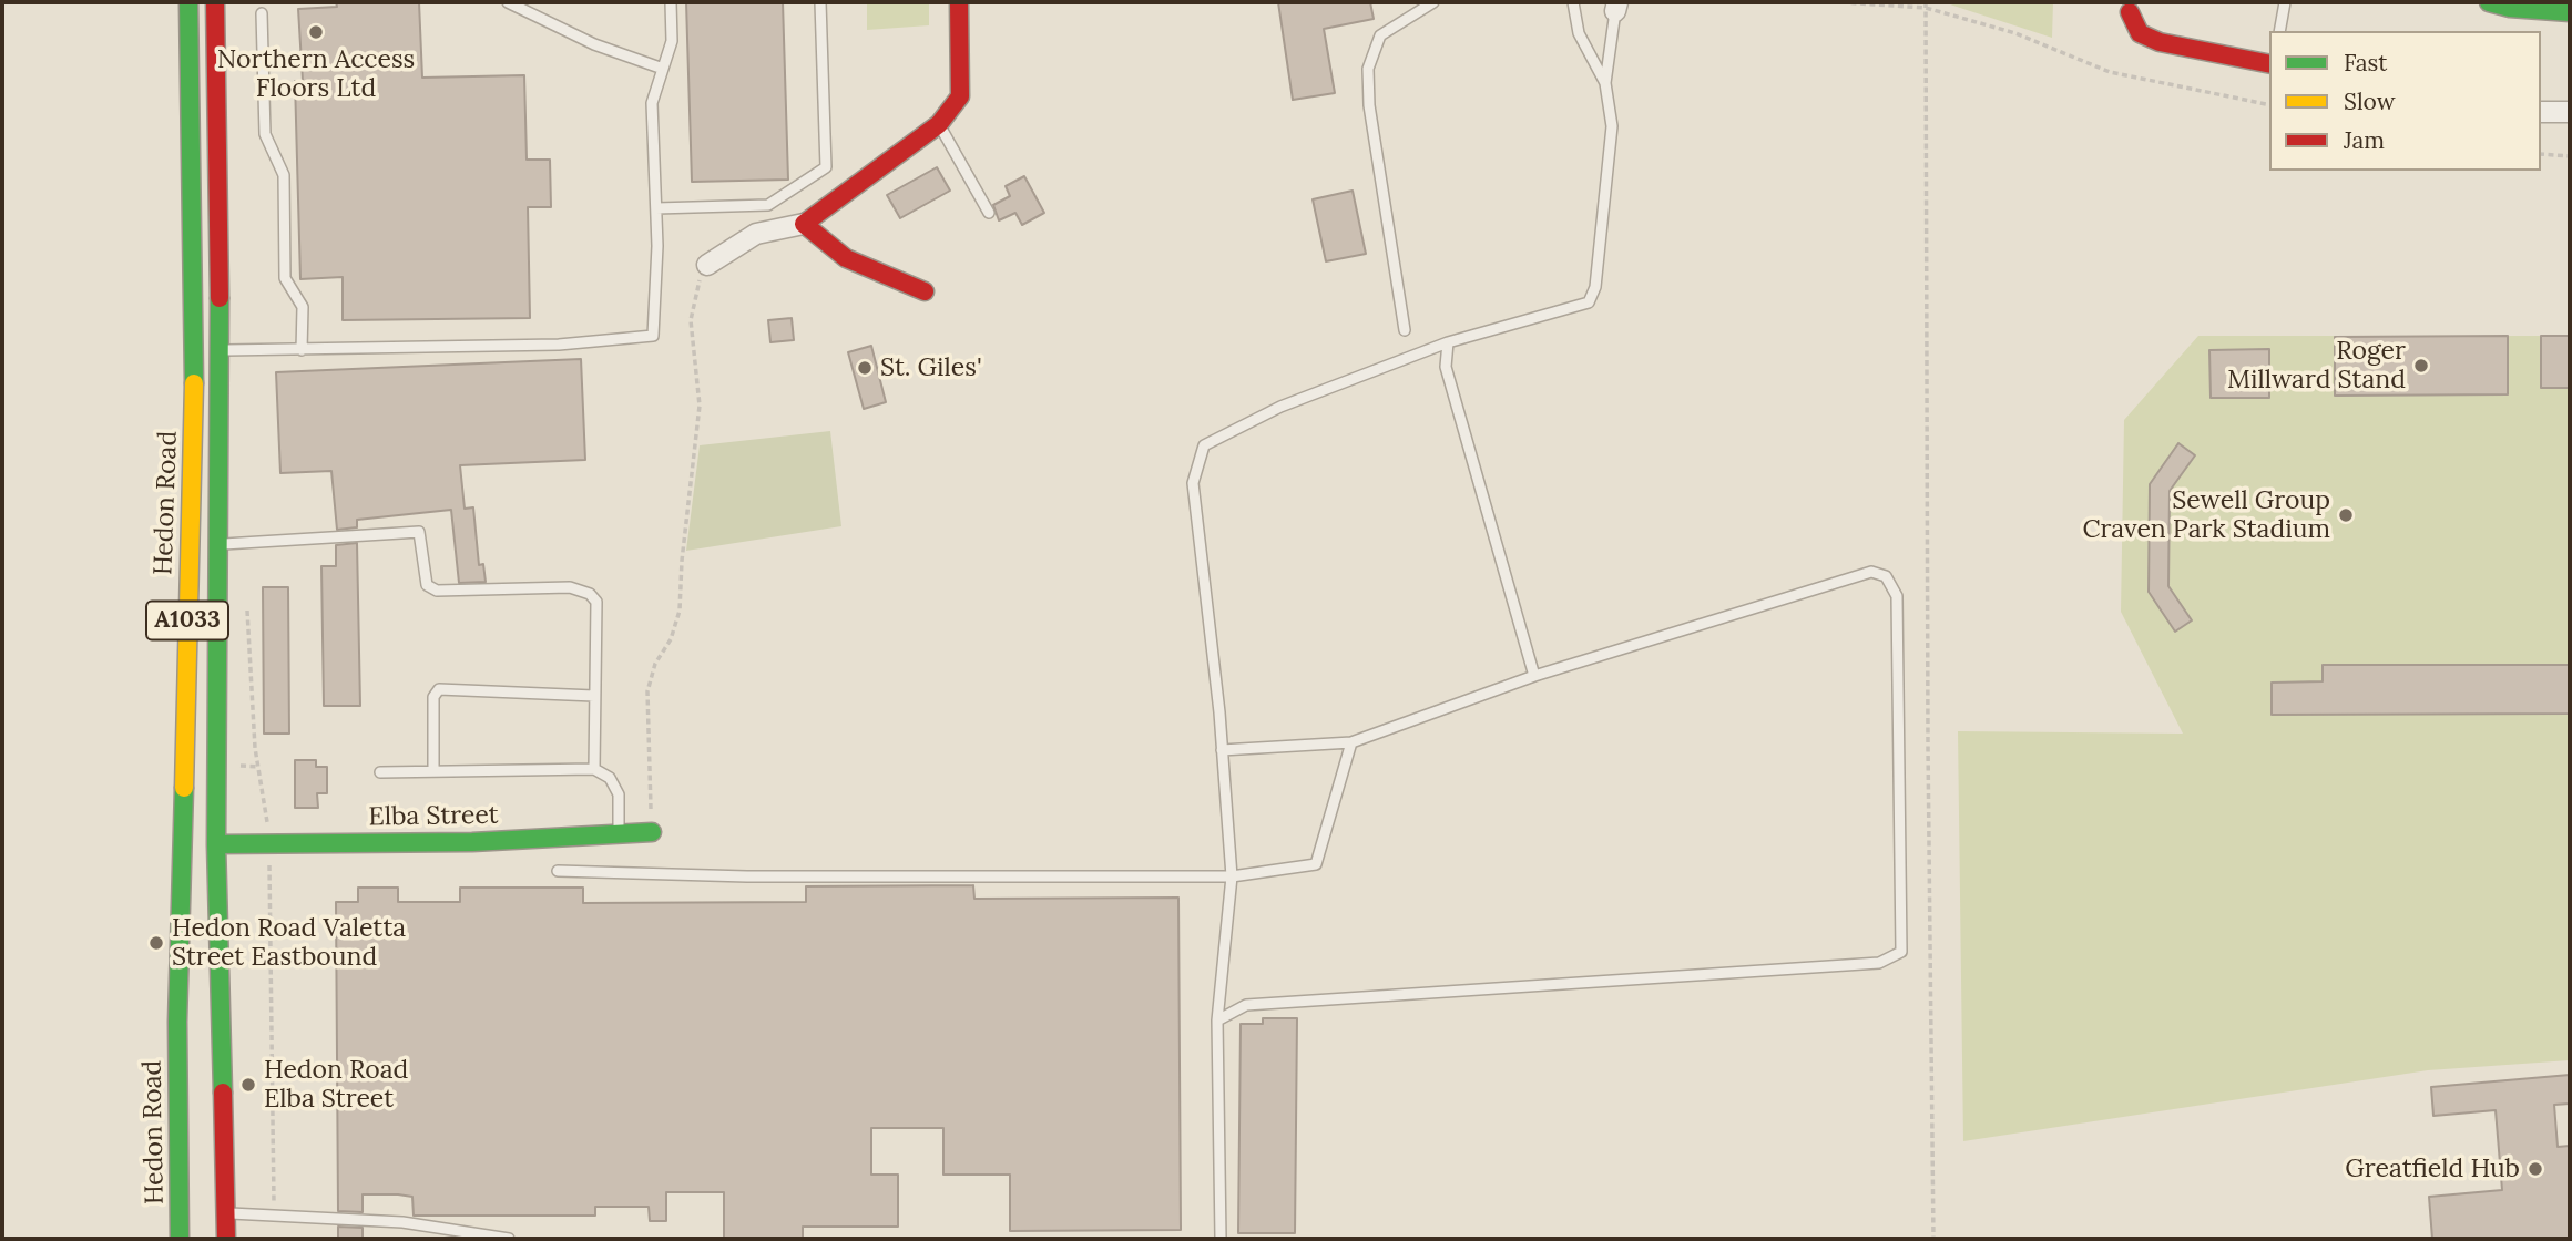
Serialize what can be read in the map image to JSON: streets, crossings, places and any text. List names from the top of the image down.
{
  "streets": {
    "main road": ["Hedon Road", "A1033", "Elba Street"]
  },
  "crossings": [
    ["Hedon Road", "Elba Street"]
  ],
  "places": [
    "Northern Access Floors Ltd",
    "Roger Millward Stand",
    "St. Giles'",
    "Sewell Group Craven Park Stadium",
    "Hedon Road Valetta Street Eastbound",
    "Hedon Road Elba Street",
    "Greatfield Hub"
  ],
  "legend": ["Fast", "Slow", "Jam"]
}
